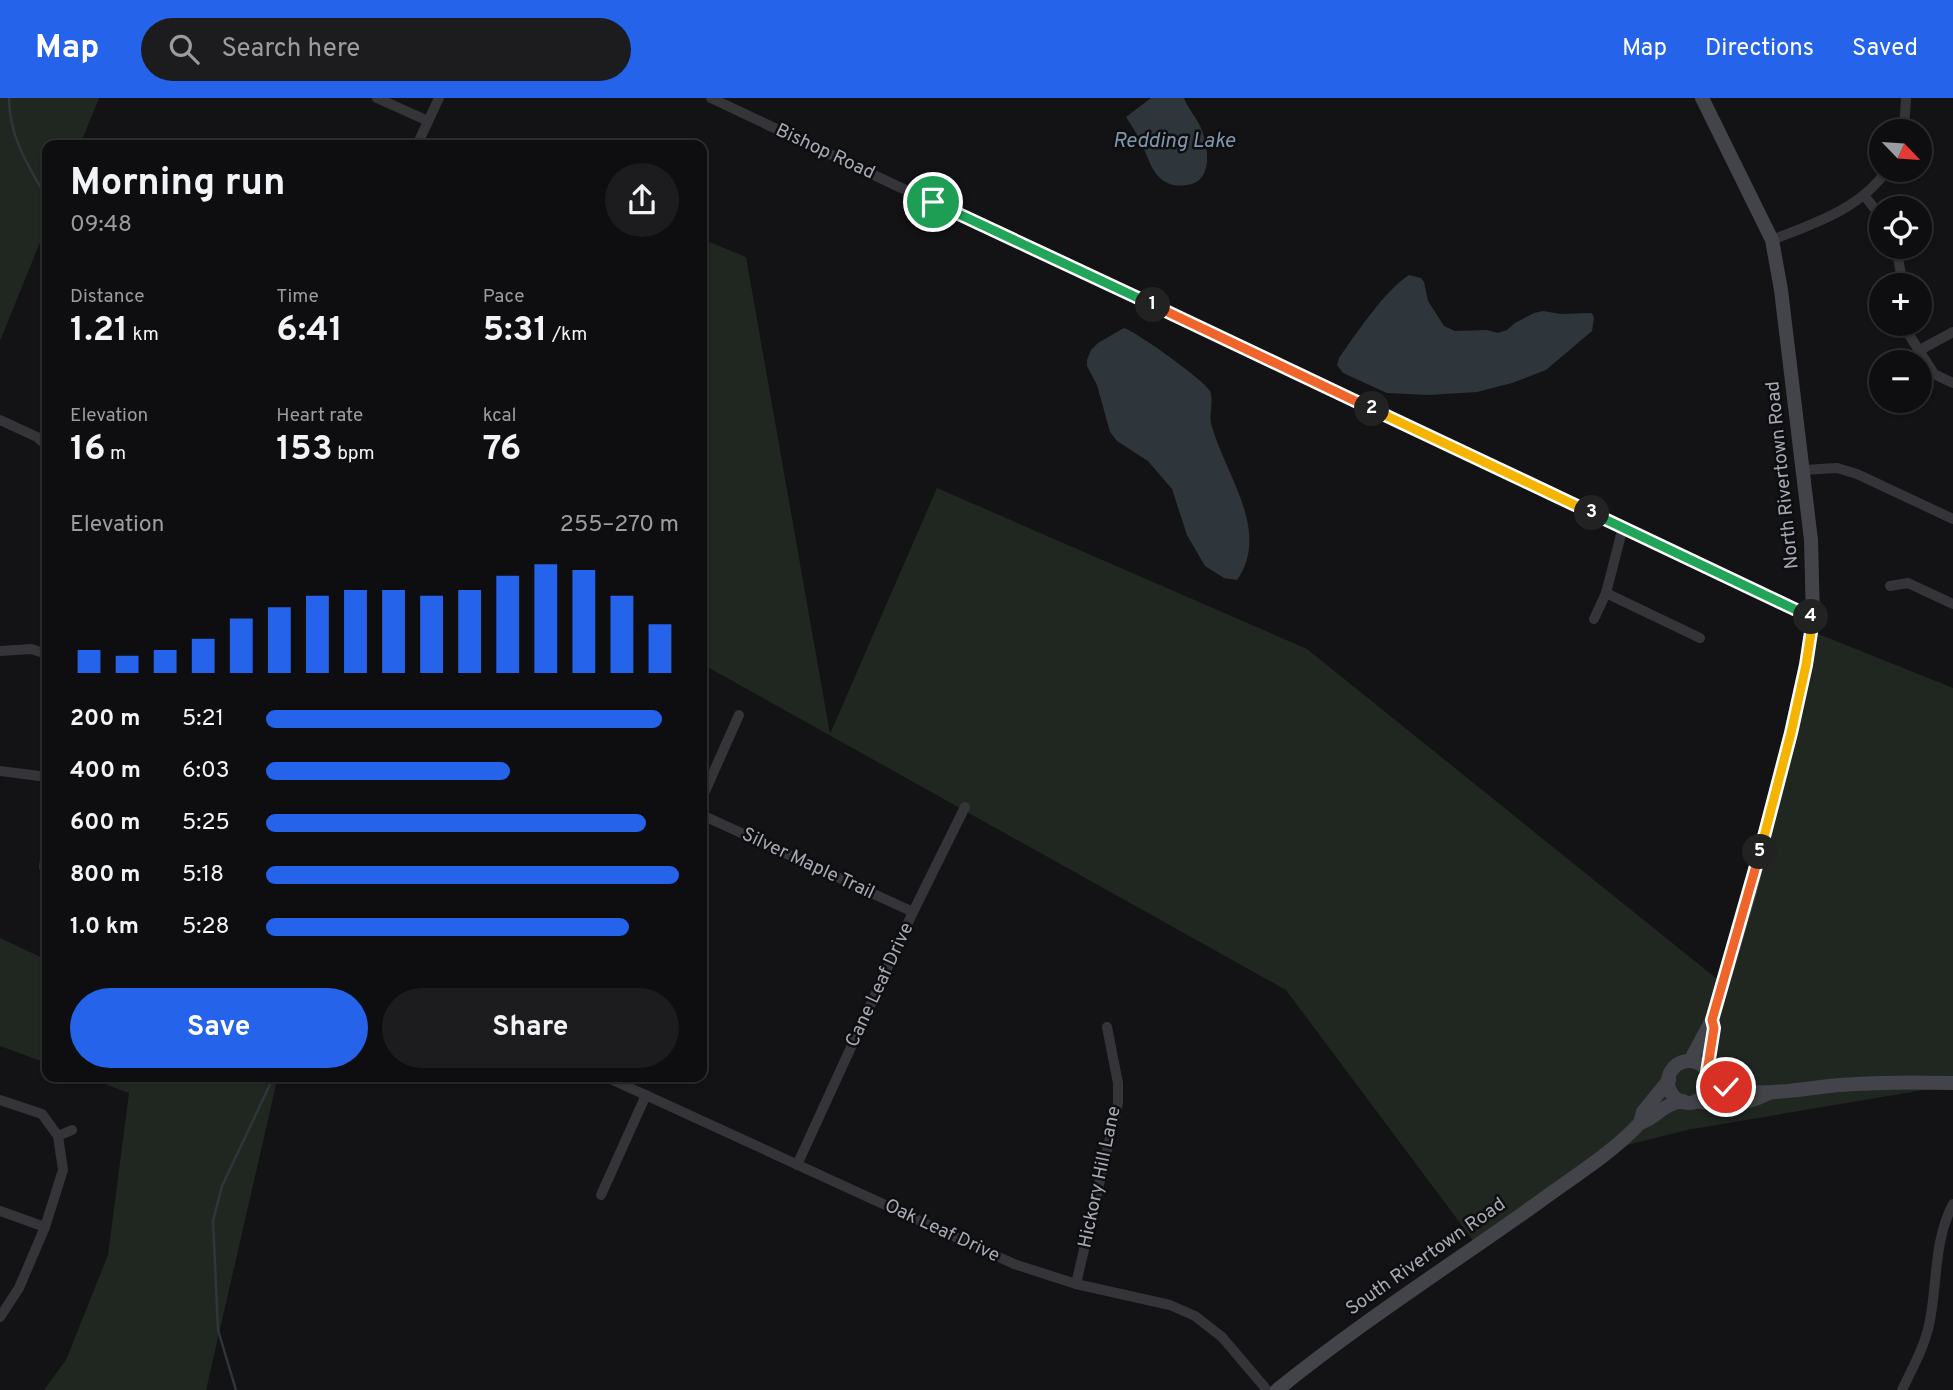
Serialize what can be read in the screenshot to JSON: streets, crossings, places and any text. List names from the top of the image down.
{
  "streets": {
    "street": [
      "Bishop Road",
      "North Rivertown Road",
      "Silver Maple Trail",
      "Cane Leaf Drive",
      "Hickory Hill Lane",
      "Oak Leaf Drive",
      "South Rivertown Road"
    ]
  },
  "crossings": [
    ["Bishop Road", "North Rivertown Road"],
    ["Silver Maple Trail", "Cane Leaf Drive"],
    ["Cane Leaf Drive", "Oak Leaf Drive"],
    ["Hickory Hill Lane", "Oak Leaf Drive"]
  ],
  "water": ["Redding Lake"],
  "north": "bottom right",
  "page": {
    "header": "Map",
    "search": "Search here",
    "nav": ["Map", "Directions", "Saved"],
    "map_buttons": ["+", "−"],
    "heading": ["Morning run", "09:48"],
    "stats": [
      ["Distance", "1.21 km"],
      ["Time", "6:41"],
      ["Pace", "5:31 /km"],
      ["Elevation", "16 m"],
      ["Heart rate", "153 bpm"],
      ["kcal", "76"]
    ],
    "pins": [
      "1",
      "2",
      "3",
      "4",
      "5"
    ],
    "chart": ["Elevation", "255–270 m"],
    "list": [
      {
        "name": "200 m",
        "note": "5:21"
      },
      {
        "name": "400 m",
        "note": "6:03"
      },
      {
        "name": "600 m",
        "note": "5:25"
      },
      {
        "name": "800 m",
        "note": "5:18"
      },
      {
        "name": "1.0 km",
        "note": "5:28"
      }
    ],
    "buttons": ["Save", "Share"]
  }
}
